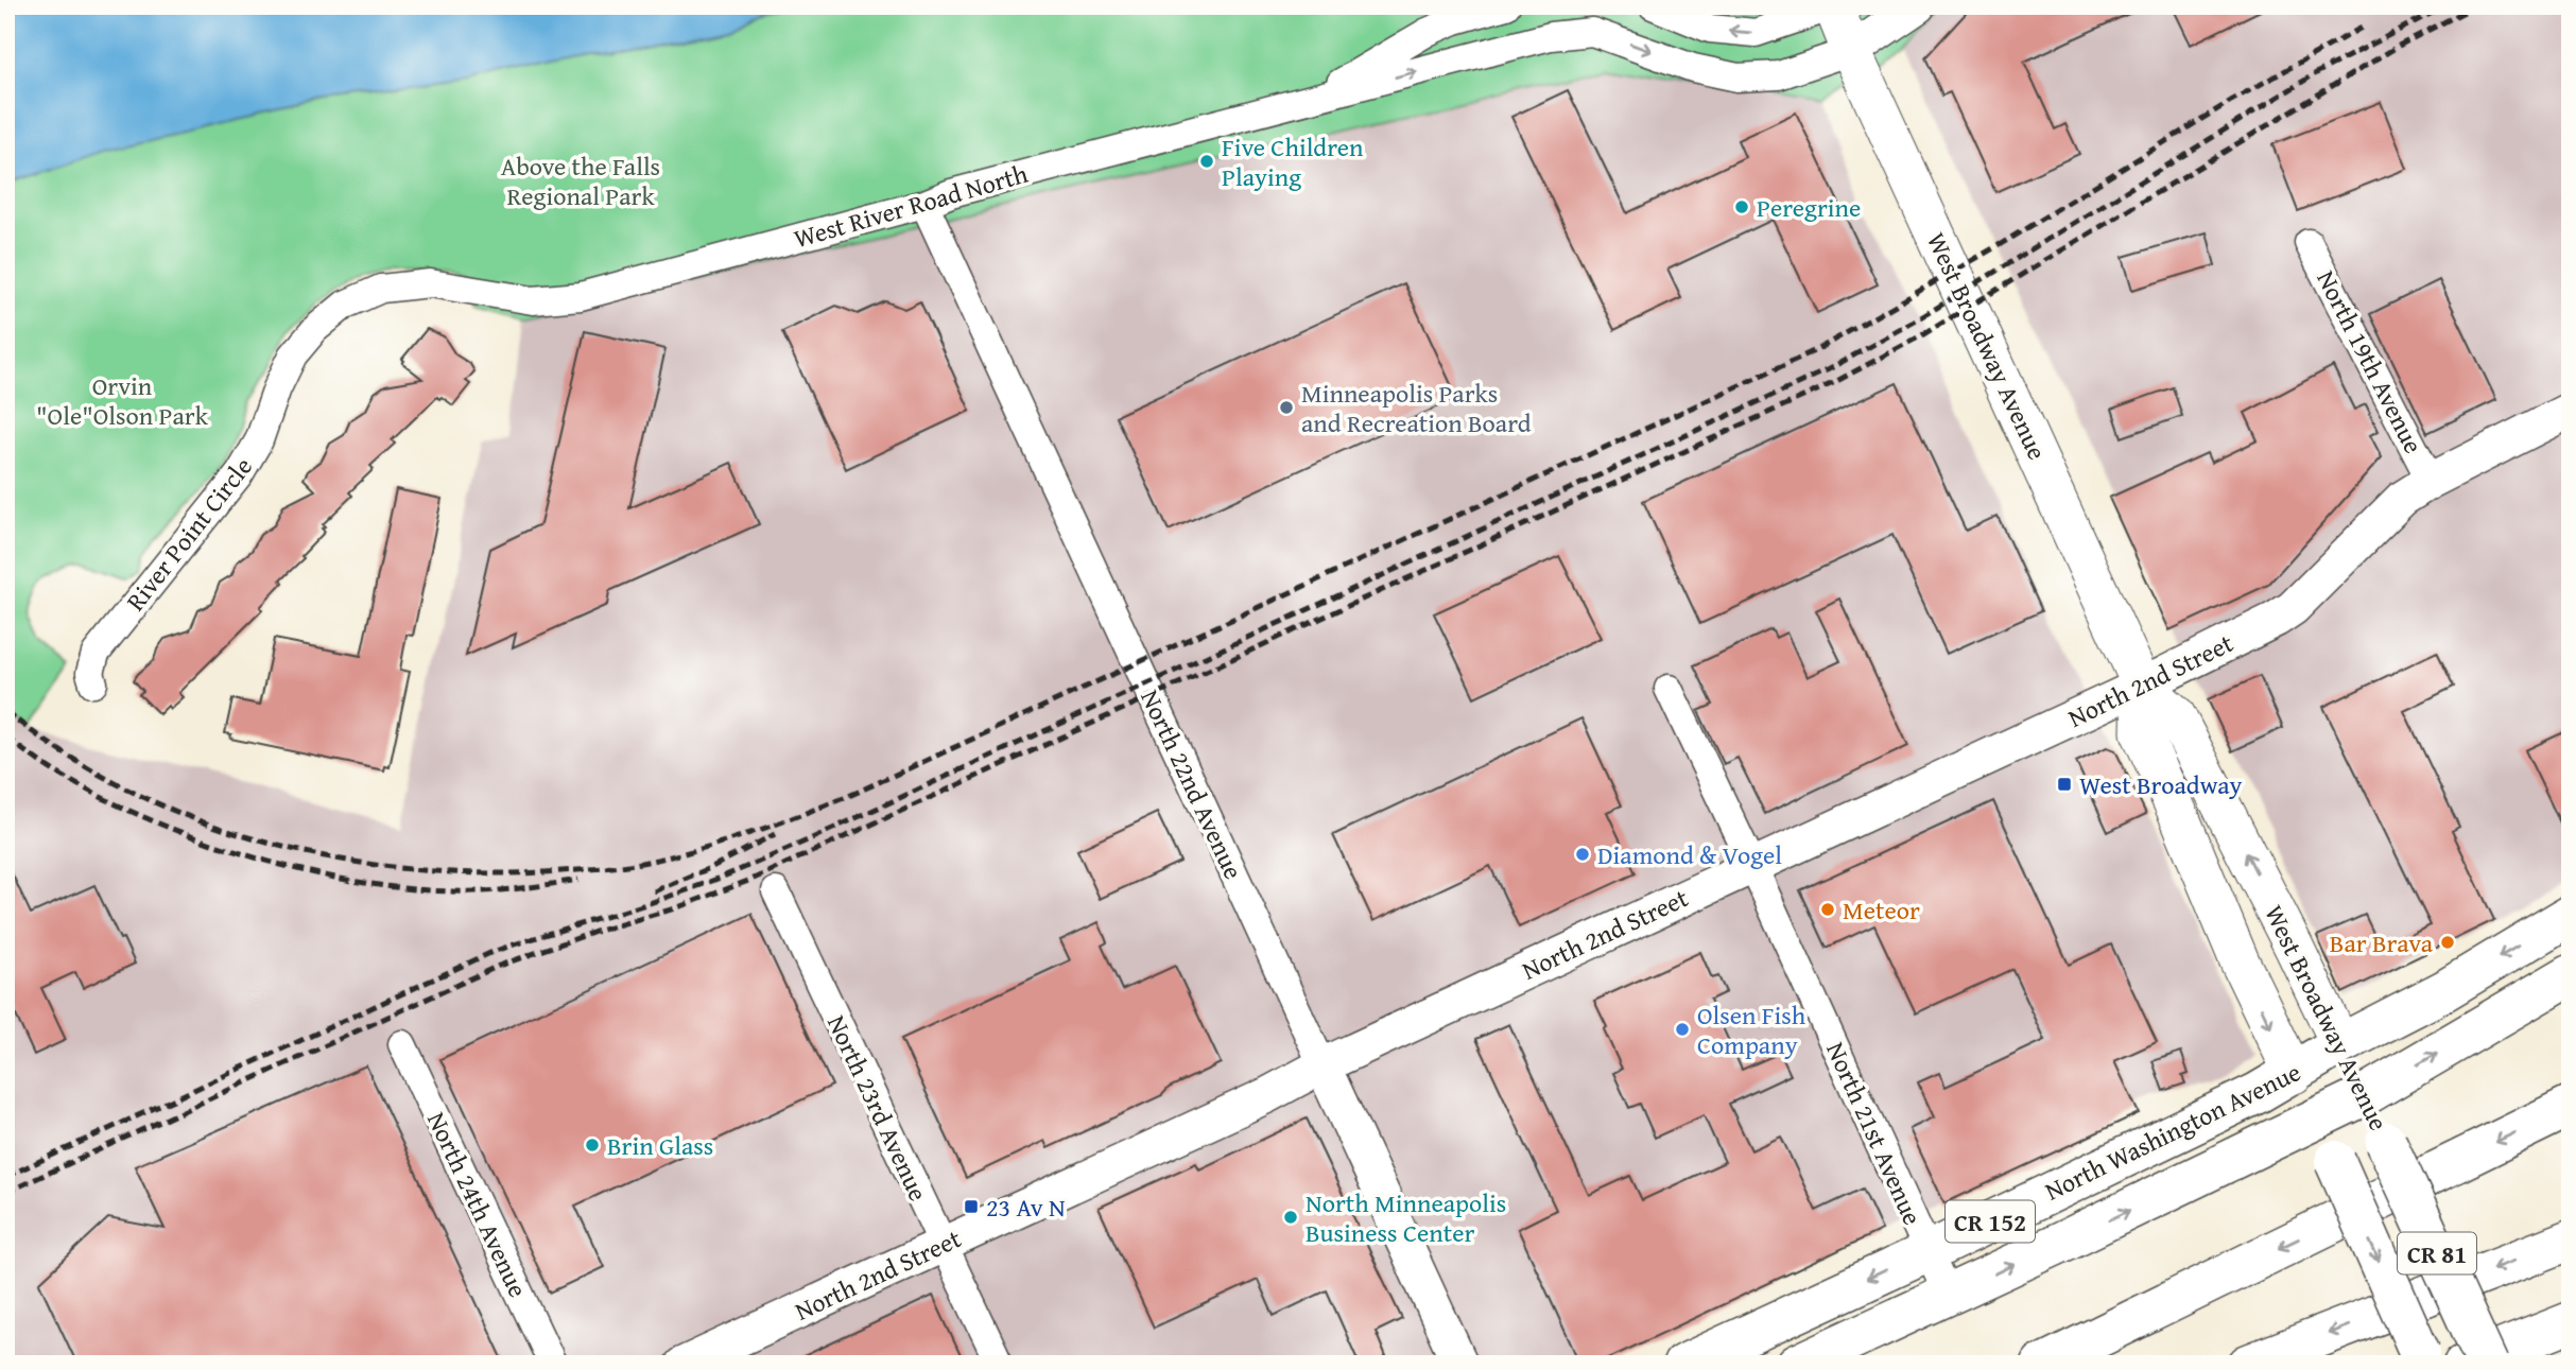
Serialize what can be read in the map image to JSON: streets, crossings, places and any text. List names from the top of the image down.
{
  "streets": {
    "main road": [
      "West Broadway Avenue",
      "North Washington Avenue",
      "CR 152",
      "CR 81"
    ],
    "street": [
      "West River Road North",
      "North 19th Avenue",
      "River Point Circle",
      "North 2nd Street",
      "North 22nd Avenue",
      "North 23rd Avenue",
      "North 21st Avenue",
      "North 24th Avenue"
    ]
  },
  "crossings": [
    ["West River Road North", "West Broadway Avenue"],
    ["West River Road North", "River Point Circle"],
    ["West River Road North", "North 22nd Avenue"],
    ["West Broadway Avenue", "North 2nd Street"],
    ["West Broadway Avenue", "North Washington Avenue"],
    ["North 19th Avenue", "North 2nd Street"],
    ["North 2nd Street", "North 22nd Avenue"],
    ["North 2nd Street", "North 23rd Avenue"],
    ["North 2nd Street", "North 21st Avenue"],
    ["North Washington Avenue", "North 21st Avenue"]
  ],
  "parks": ["Above the Falls Regional Park", "Orvin \"Ole\"Olson Park"],
  "places": {
    "other": [
      "Five Children Playing",
      "Peregrine",
      "Minneapolis Parks and Recreation Board",
      "Diamond & Vogel",
      "Meteor",
      "Bar Brava",
      "Olsen Fish Company",
      "Brin Glass",
      "North Minneapolis Business Center"
    ],
    "transit": ["West Broadway", "23 Av N"]
  }
}
